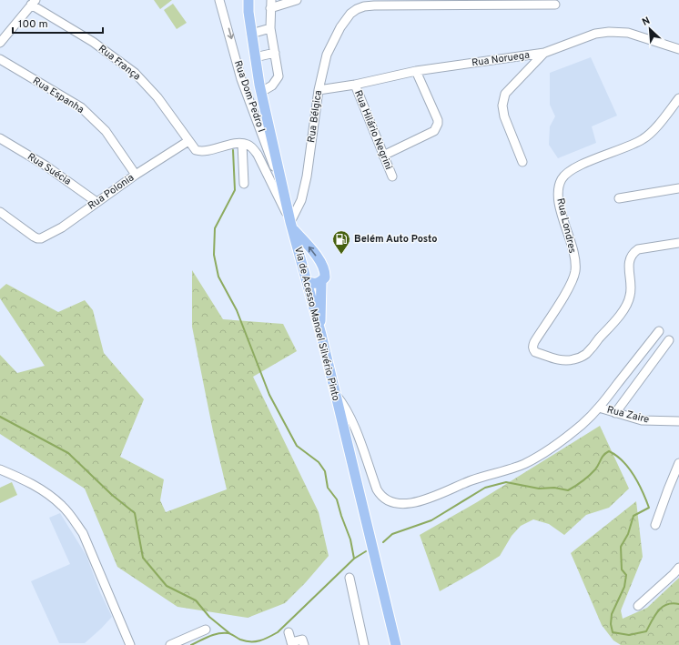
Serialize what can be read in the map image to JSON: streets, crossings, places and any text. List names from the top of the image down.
{
  "streets": {
    "main road": ["Via de Acesso Manoel Silvério Pinto"],
    "street": [
      "Rua Noruega",
      "Rua França",
      "Rua Espanha",
      "Rua Dom Pedro I",
      "Rua Bélgica",
      "Rua Hilário Negrini",
      "Rua Suécia",
      "Rua Polonia",
      "Rua Londres",
      "Rua Zaire"
    ]
  },
  "crossings": [
    ["Rua Noruega", "Rua Bélgica"],
    ["Rua Noruega", "Rua Hilário Negrini"],
    ["Rua França", "Rua Polonia"],
    ["Rua Espanha", "Rua Polonia"],
    ["Rua Dom Pedro I", "Rua Bélgica"],
    ["Rua Dom Pedro I", "Via de Acesso Manoel Silvério Pinto"],
    ["Rua Bélgica", "Via de Acesso Manoel Silvério Pinto"],
    ["Rua Suécia", "Rua Polonia"]
  ],
  "places": {
    "fuel station": ["Belém Auto Posto"]
  },
  "scale_bar": "100 m",
  "north": "top left"
}
